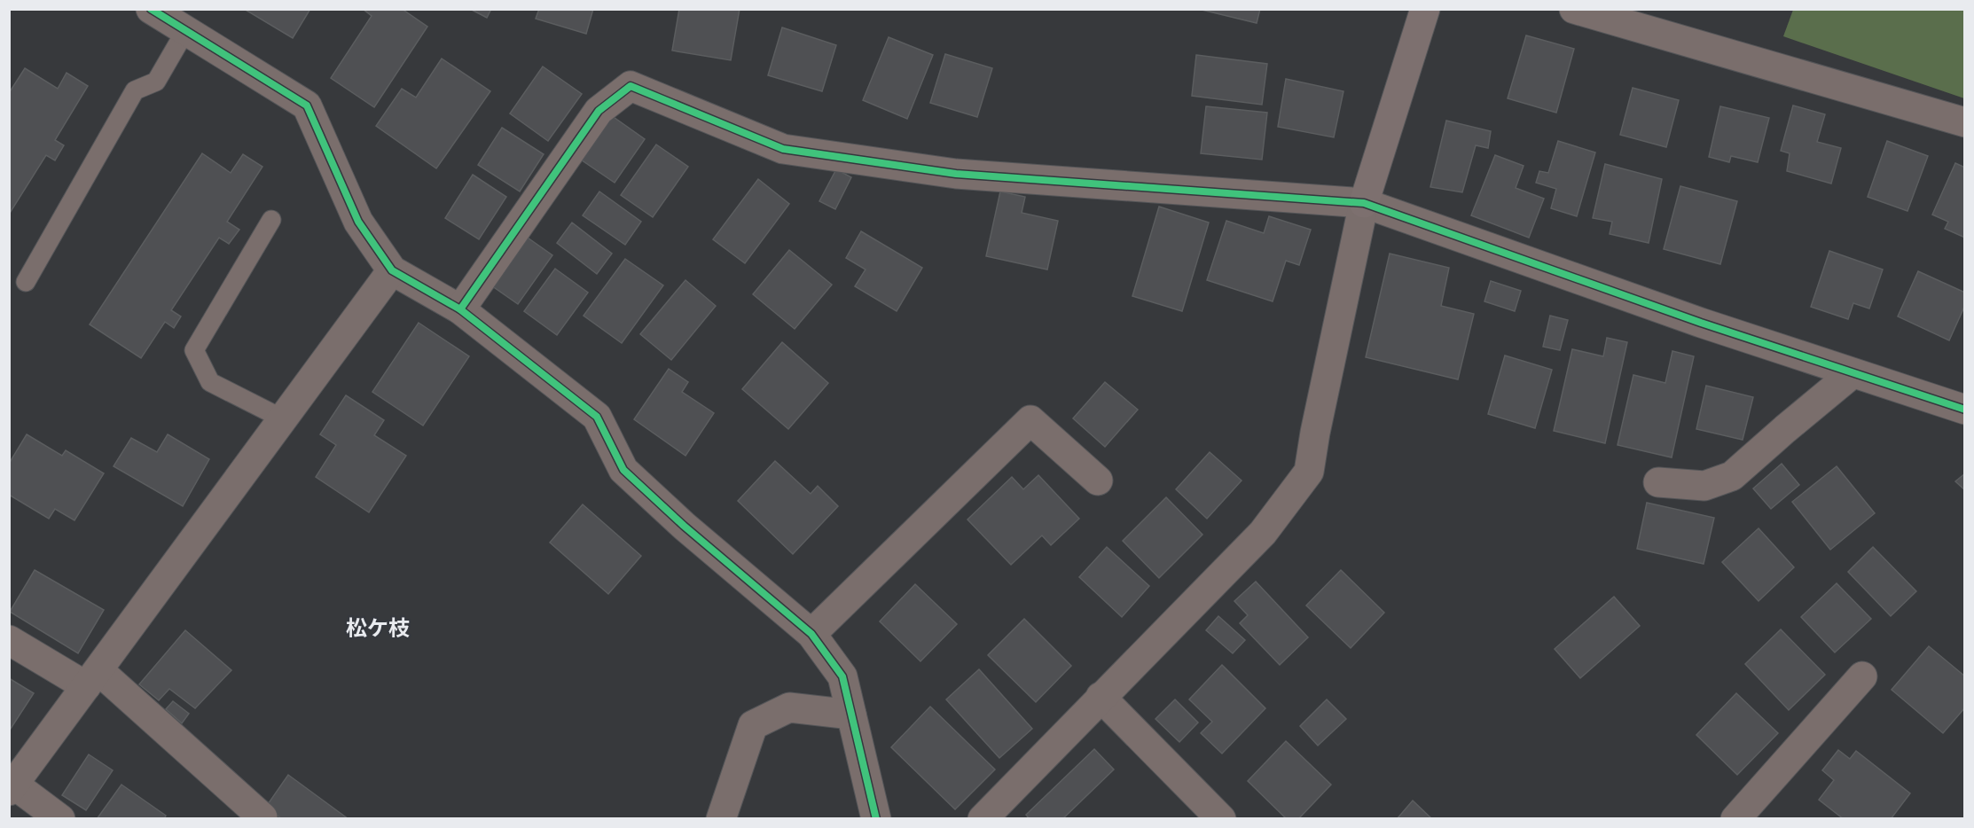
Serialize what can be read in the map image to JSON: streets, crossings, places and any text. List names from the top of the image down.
{
  "districts": ["松ケ枝"]
}
